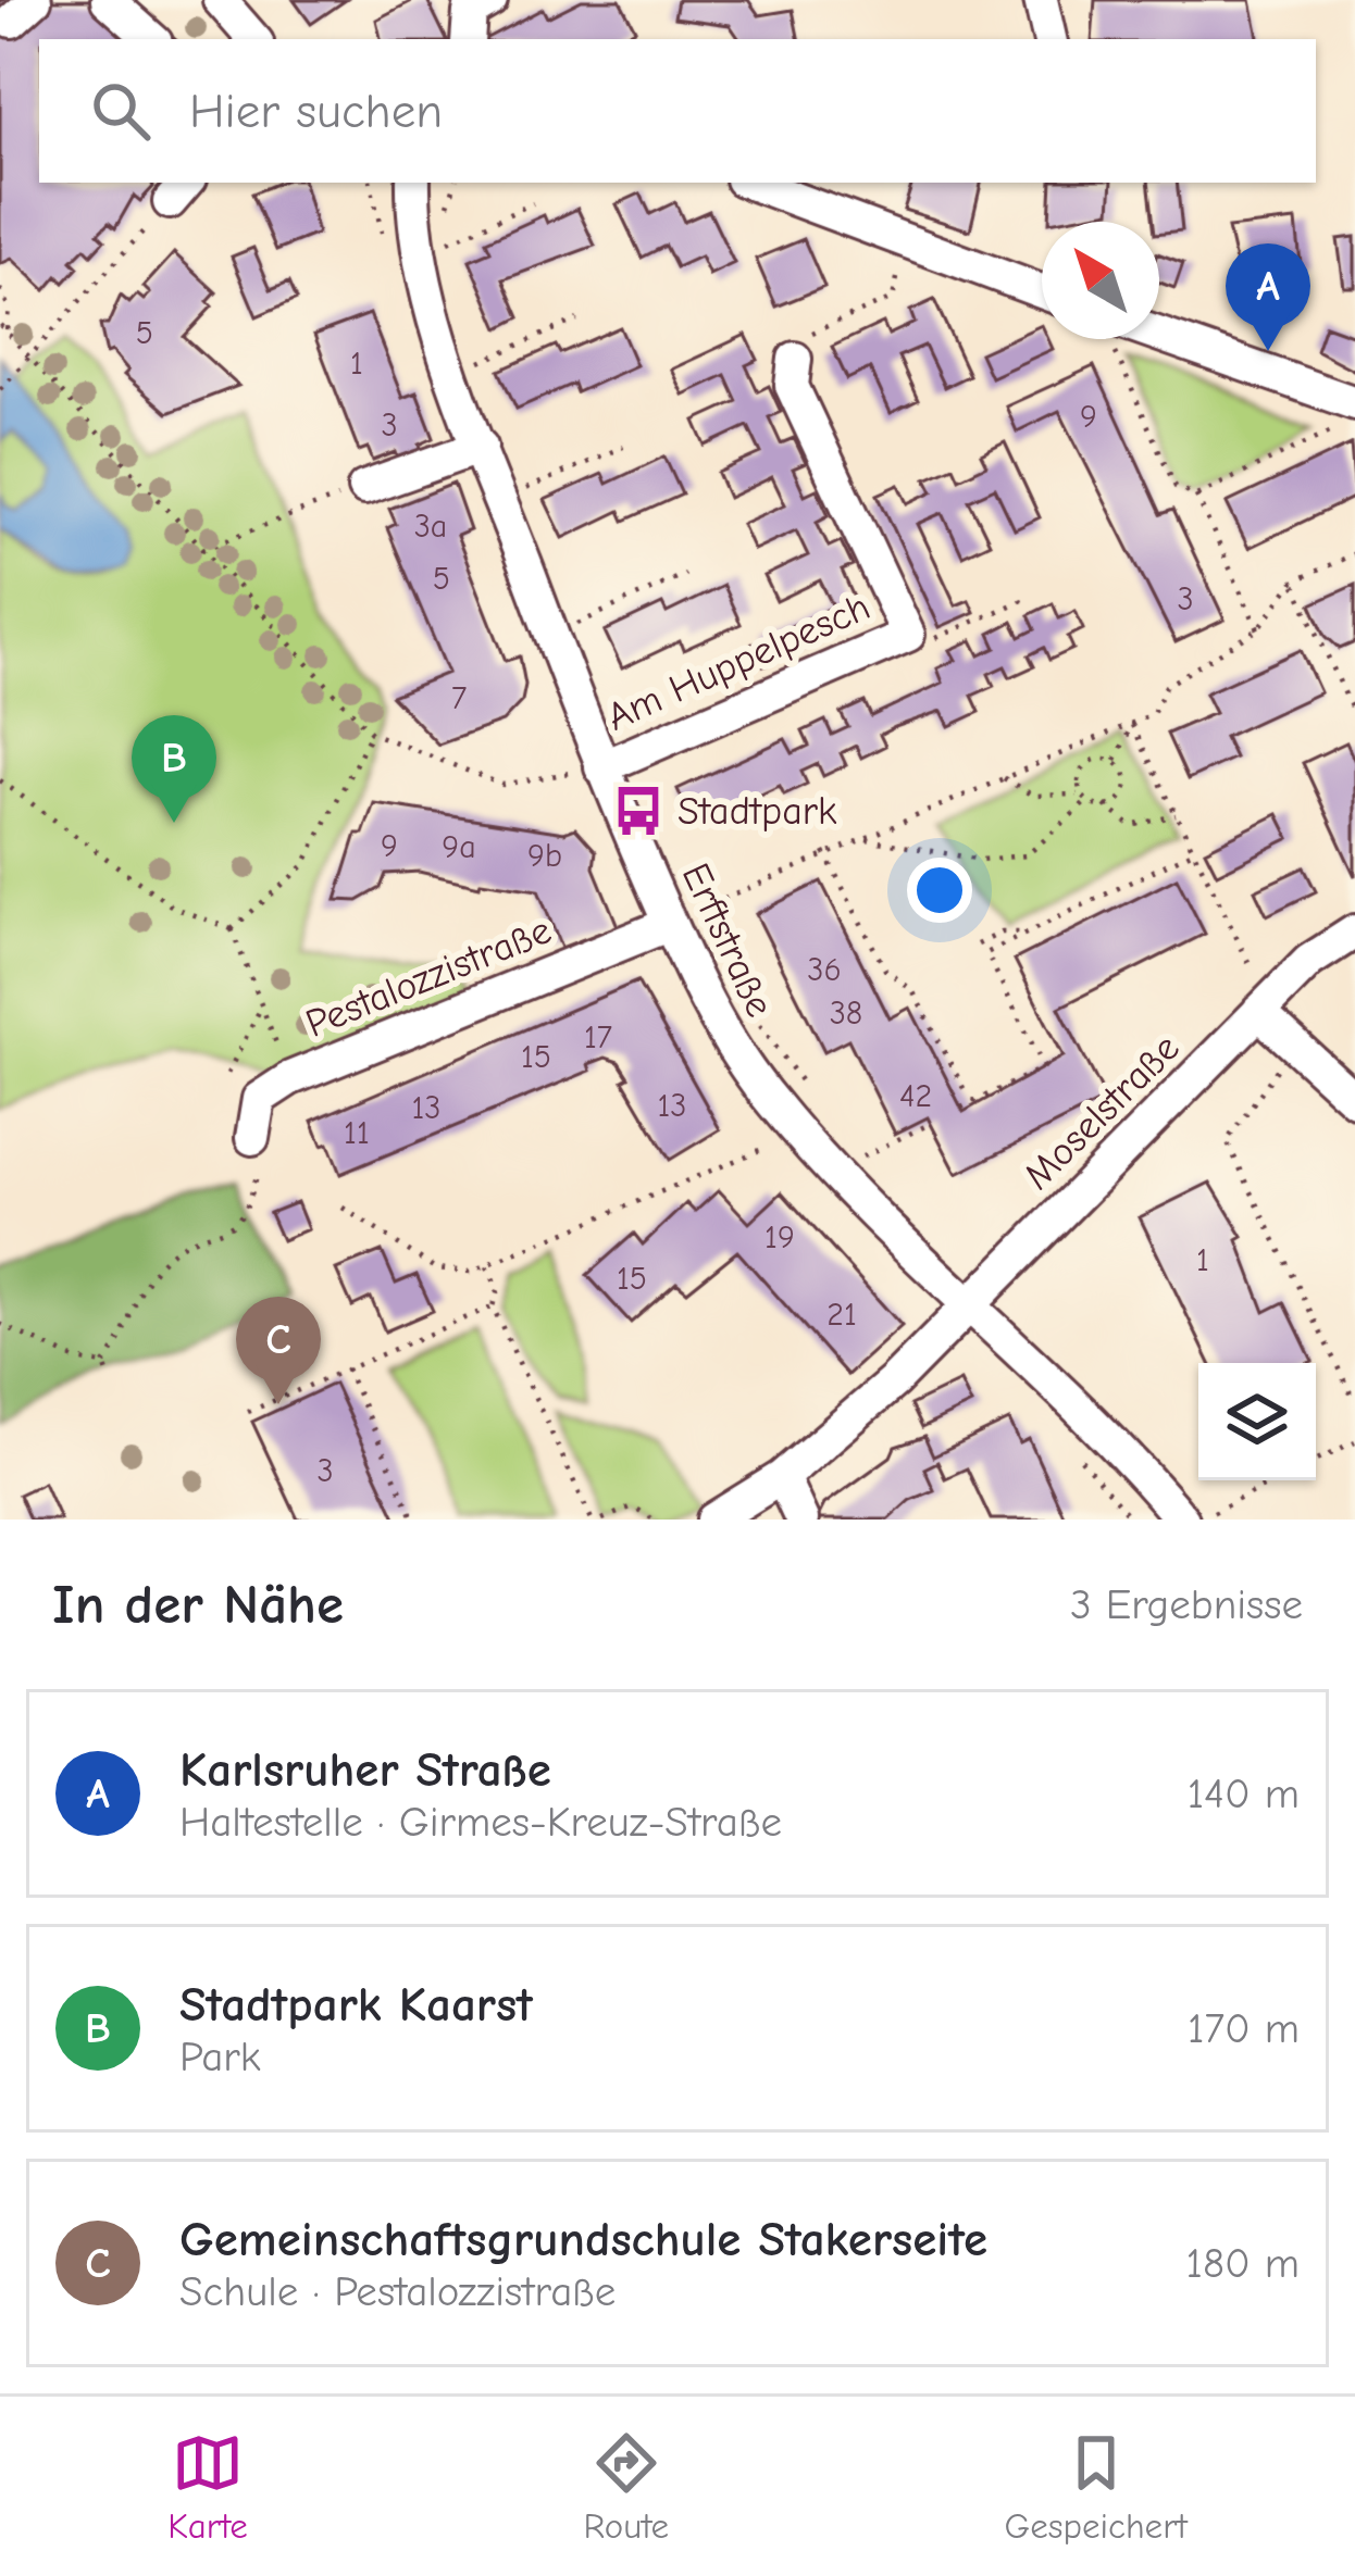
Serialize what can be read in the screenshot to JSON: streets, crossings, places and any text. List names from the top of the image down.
{
  "streets": {
    "street": [
      "Am Huppelpesch",
      "Erftstraße",
      "Pestalozzistraße",
      "Moselstraße"
    ]
  },
  "crossings": [
    ["Am Huppelpesch", "Erftstraße"],
    ["Erftstraße", "Pestalozzistraße"],
    ["Erftstraße", "Moselstraße"]
  ],
  "places": {
    "bus stop": ["Stadtpark"]
  },
  "house_numbers": [
    "5",
    "1",
    "9",
    "3",
    "3a",
    "5",
    "3",
    "7",
    "9",
    "9a",
    "9b",
    "36",
    "38",
    "17",
    "15",
    "42",
    "13",
    "13",
    "11",
    "19",
    "1",
    "15",
    "21",
    "3"
  ],
  "north": "top left",
  "page": {
    "search": "Hier suchen",
    "pins": ["A", "B", "C"],
    "heading": ["In der Nähe", "3 Ergebnisse"],
    "list": [
      {
        "mark": "A",
        "name": "Karlsruher Straße",
        "note": "Haltestelle · Girmes-Kreuz-Straße",
        "value": "140 m"
      },
      {
        "mark": "B",
        "name": "Stadtpark Kaarst",
        "note": "Park",
        "value": "170 m"
      },
      {
        "mark": "C",
        "name": "Gemeinschaftsgrundschule Stakerseite",
        "note": "Schule · Pestalozzistraße",
        "value": "180 m"
      }
    ],
    "nav": ["Karte", "Route", "Gespeichert"]
  }
}
